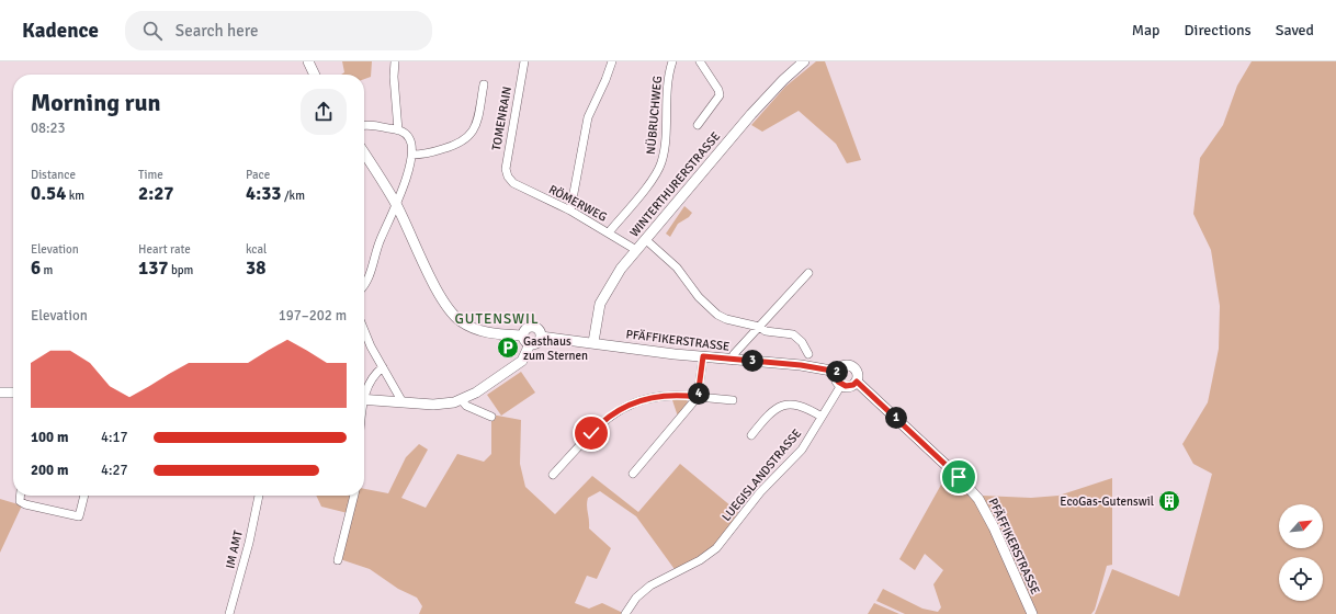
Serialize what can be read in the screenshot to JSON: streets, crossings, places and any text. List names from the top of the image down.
{
  "streets": {
    "main road": ["WINTERTHURERSTRASSE", "PFÄFFIKERSTRASSE"],
    "street": [
      "NÜBRUCHWEG",
      "TOMENRAIN",
      "RÖMERWEG",
      "LUEGISLANDSTRASSE",
      "IM AMT"
    ]
  },
  "crossings": [
    ["NÜBRUCHWEG", "RÖMERWEG"],
    ["TOMENRAIN", "RÖMERWEG"],
    ["WINTERTHURERSTRASSE", "RÖMERWEG"],
    ["WINTERTHURERSTRASSE", "PFÄFFIKERSTRASSE"],
    ["PFÄFFIKERSTRASSE", "LUEGISLANDSTRASSE"]
  ],
  "districts": ["GUTENSWIL"],
  "places": {
    "parking": ["Gasthaus zum Sternen"],
    "building": ["EcoGas-Gutenswil"]
  },
  "north": "top right",
  "page": {
    "header": "Kadence",
    "search": "Search here",
    "nav": ["Map", "Directions", "Saved"],
    "heading": ["Morning run", "08:23"],
    "stats": [
      ["Distance", "0.54 km"],
      ["Time", "2:27"],
      ["Pace", "4:33 /km"],
      ["Elevation", "6 m"],
      ["Heart rate", "137 bpm"],
      ["kcal", "38"]
    ],
    "chart": ["Elevation", "197–202 m"],
    "pins": [
      "3",
      "2",
      "4",
      "1"
    ],
    "list": [
      {
        "name": "100 m",
        "note": "4:17"
      },
      {
        "name": "200 m",
        "note": "4:27"
      }
    ]
  }
}
